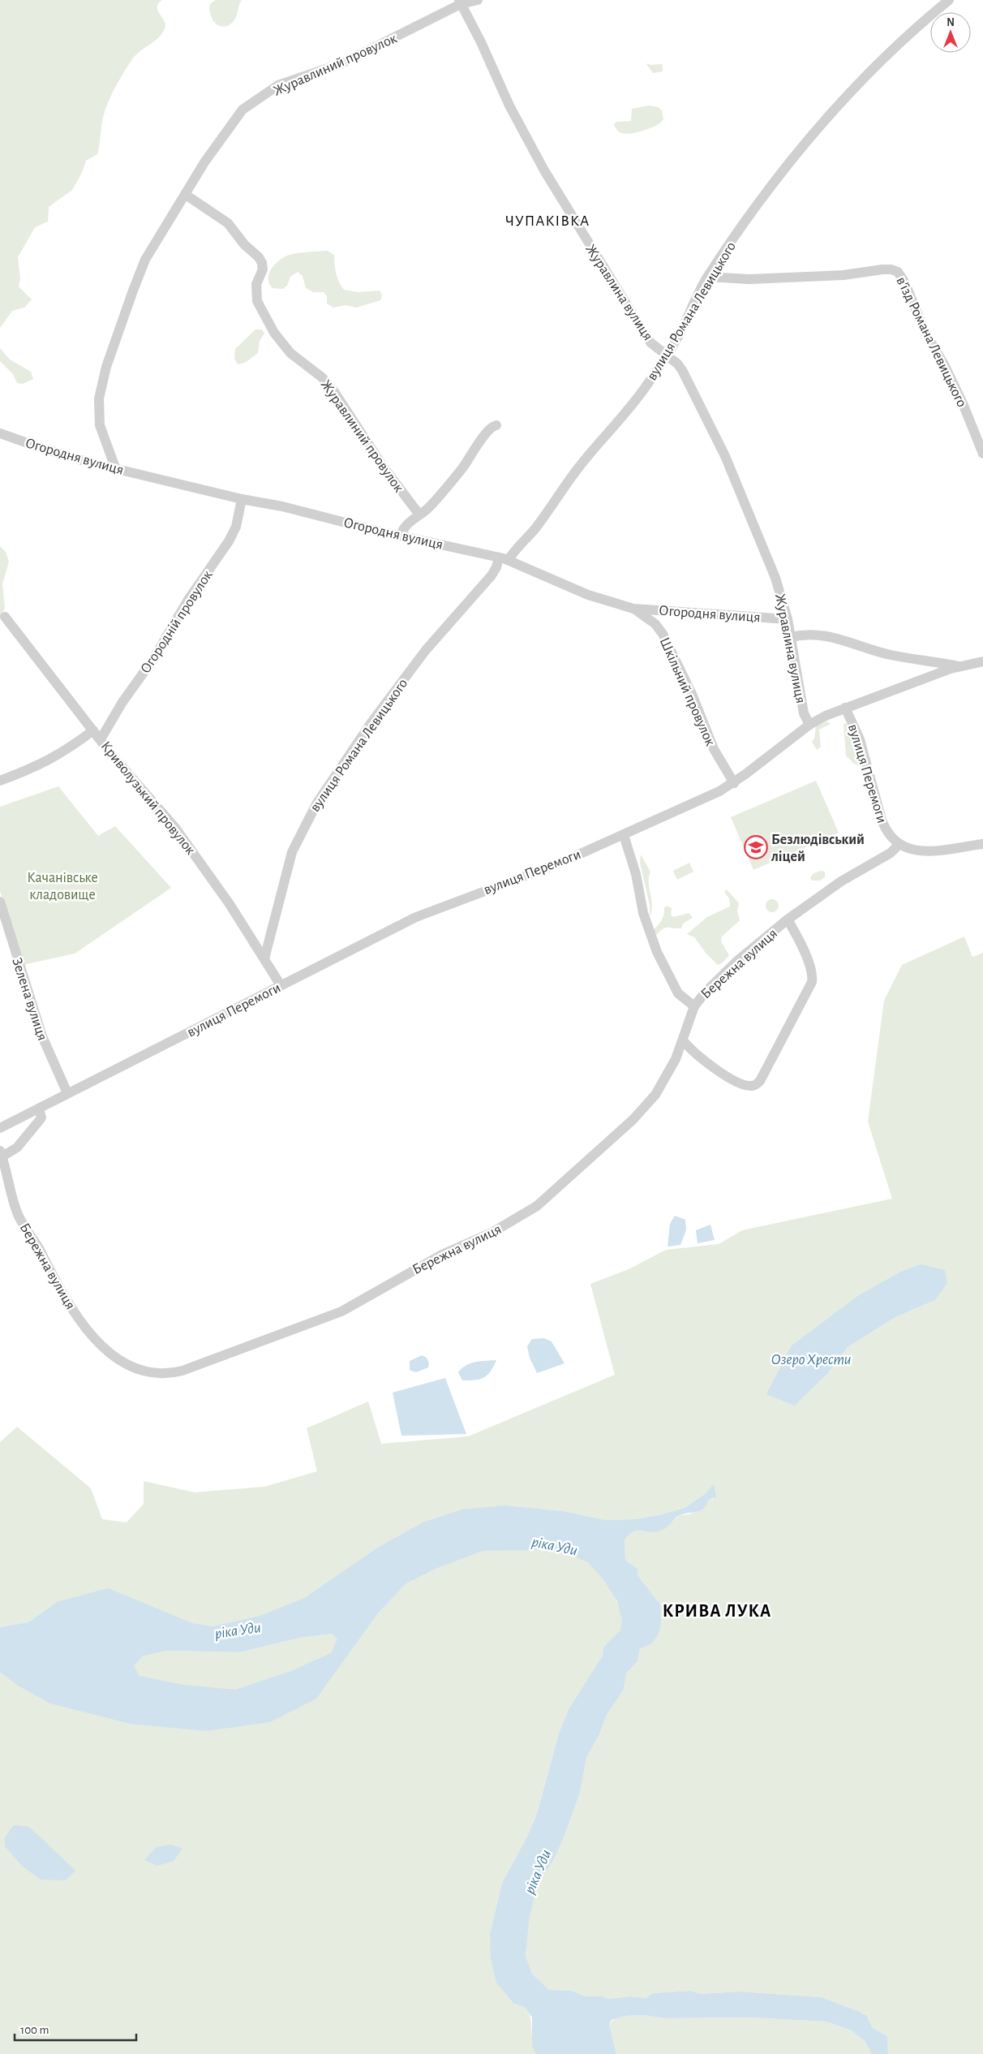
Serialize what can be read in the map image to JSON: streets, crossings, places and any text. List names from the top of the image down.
{
  "streets": {
    "street": [
      "Журавлиний провулок",
      "Журавлина вулиця",
      "вулиця Романа Левицького",
      "в’їзд Романа Левицького",
      "Огородня вулиця",
      "Огородній провулок",
      "Шкільний провулок",
      "вулиця Перемоги",
      "Криволузький провулок",
      "Бережна вулиця",
      "Зелена вулиця"
    ]
  },
  "crossings": [
    ["Журавлиний провулок", "Журавлина вулиця"],
    ["Журавлиний провулок", "Огородня вулиця"],
    ["Журавлина вулиця", "вулиця Романа Левицького"],
    ["Журавлина вулиця", "Огородня вулиця"],
    ["Журавлина вулиця", "вулиця Перемоги"],
    ["вулиця Романа Левицького", "в’їзд Романа Левицького"],
    ["вулиця Романа Левицького", "Огородня вулиця"],
    ["вулиця Романа Левицького", "Криволузький провулок"],
    ["Огородня вулиця", "Огородній провулок"],
    ["Огородня вулиця", "Шкільний провулок"],
    ["Огородній провулок", "Криволузький провулок"],
    ["Шкільний провулок", "вулиця Перемоги"],
    ["вулиця Перемоги", "Криволузький провулок"],
    ["вулиця Перемоги", "Бережна вулиця"],
    ["вулиця Перемоги", "Зелена вулиця"]
  ],
  "districts": ["ЧУПАКІВКА", "КРИВА ЛУКА"],
  "water": ["Озеро Хрести", "ріка Уди"],
  "parks": ["Качанівське кладовище"],
  "places": {
    "school or university": ["Безлюдівський ліцей"]
  },
  "scale_bar": "100 m",
  "north": "top"
}
